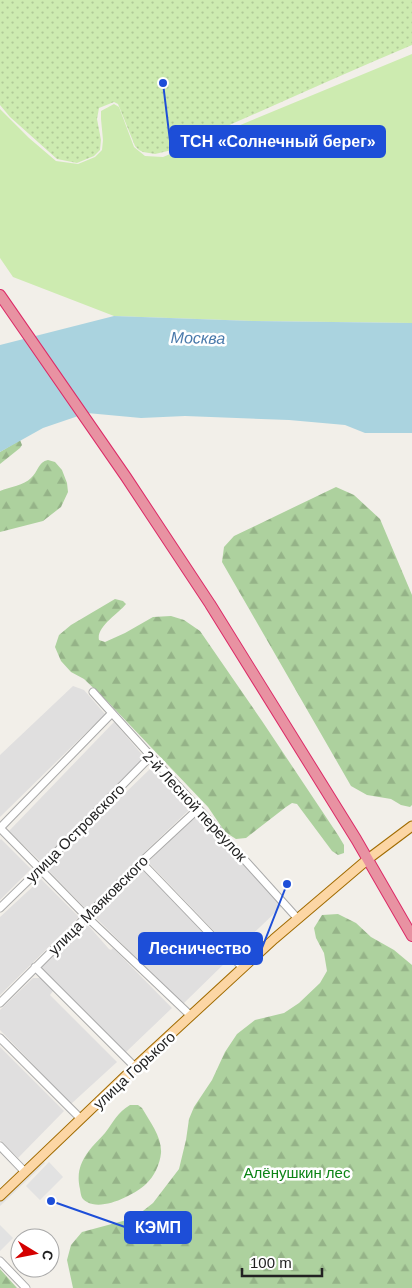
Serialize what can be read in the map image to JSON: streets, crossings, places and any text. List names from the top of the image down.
{
  "streets": {
    "main road": ["улица Горького"],
    "street": ["2-й Лесной переулок", "улица Островского", "улица Маяковского"]
  },
  "crossings": [
    ["2-й Лесной переулок", "улица Островского"],
    ["2-й Лесной переулок", "улица Маяковского"],
    ["2-й Лесной переулок", "улица Горького"]
  ],
  "water": ["Москва"],
  "parks": ["Алёнушкин лес"],
  "places": ["ТСН «Солнечный берег»", "Лесничество", "КЭМП"],
  "scale_bar": "100 m",
  "north": "right"
}
